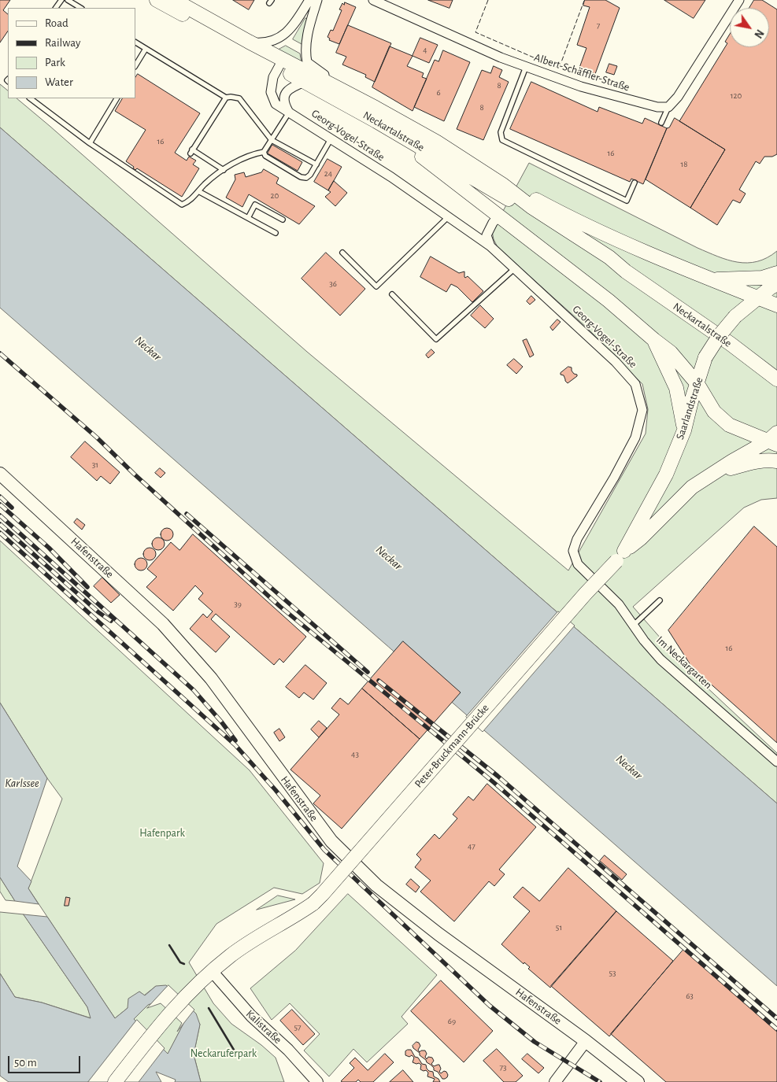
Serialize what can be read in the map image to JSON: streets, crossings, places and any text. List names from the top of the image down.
{
  "streets": {
    "main road": [
      "Neckartalstraße",
      "Saarlandstraße",
      "Hafenstraße",
      "Peter-Bruckmann-Brücke"
    ],
    "street": [
      "Albert-Schäffler-Straße",
      "Georg-Vogel-Straße",
      "Im Neckargarten",
      "Kalistraße"
    ]
  },
  "crossings": [
    ["Neckartalstraße", "Georg-Vogel-Straße"],
    ["Georg-Vogel-Straße", "Im Neckargarten"],
    ["Saarlandstraße", "Peter-Bruckmann-Brücke"],
    ["Peter-Bruckmann-Brücke", "Kalistraße"]
  ],
  "water": ["Neckar", "Karlssee"],
  "parks": ["Hafenpark", "Neckaruferpark"],
  "house_numbers": [
    "7",
    "4",
    "8",
    "6",
    "120",
    "8",
    "16",
    "16",
    "18",
    "24",
    "20",
    "36",
    "31",
    "39",
    "16",
    "43",
    "47",
    "51",
    "53",
    "63",
    "69",
    "57",
    "73"
  ],
  "legend": [
    "Road",
    "Railway",
    "Park",
    "Water"
  ],
  "scale_bar": "50 m",
  "north": "bottom right"
}
